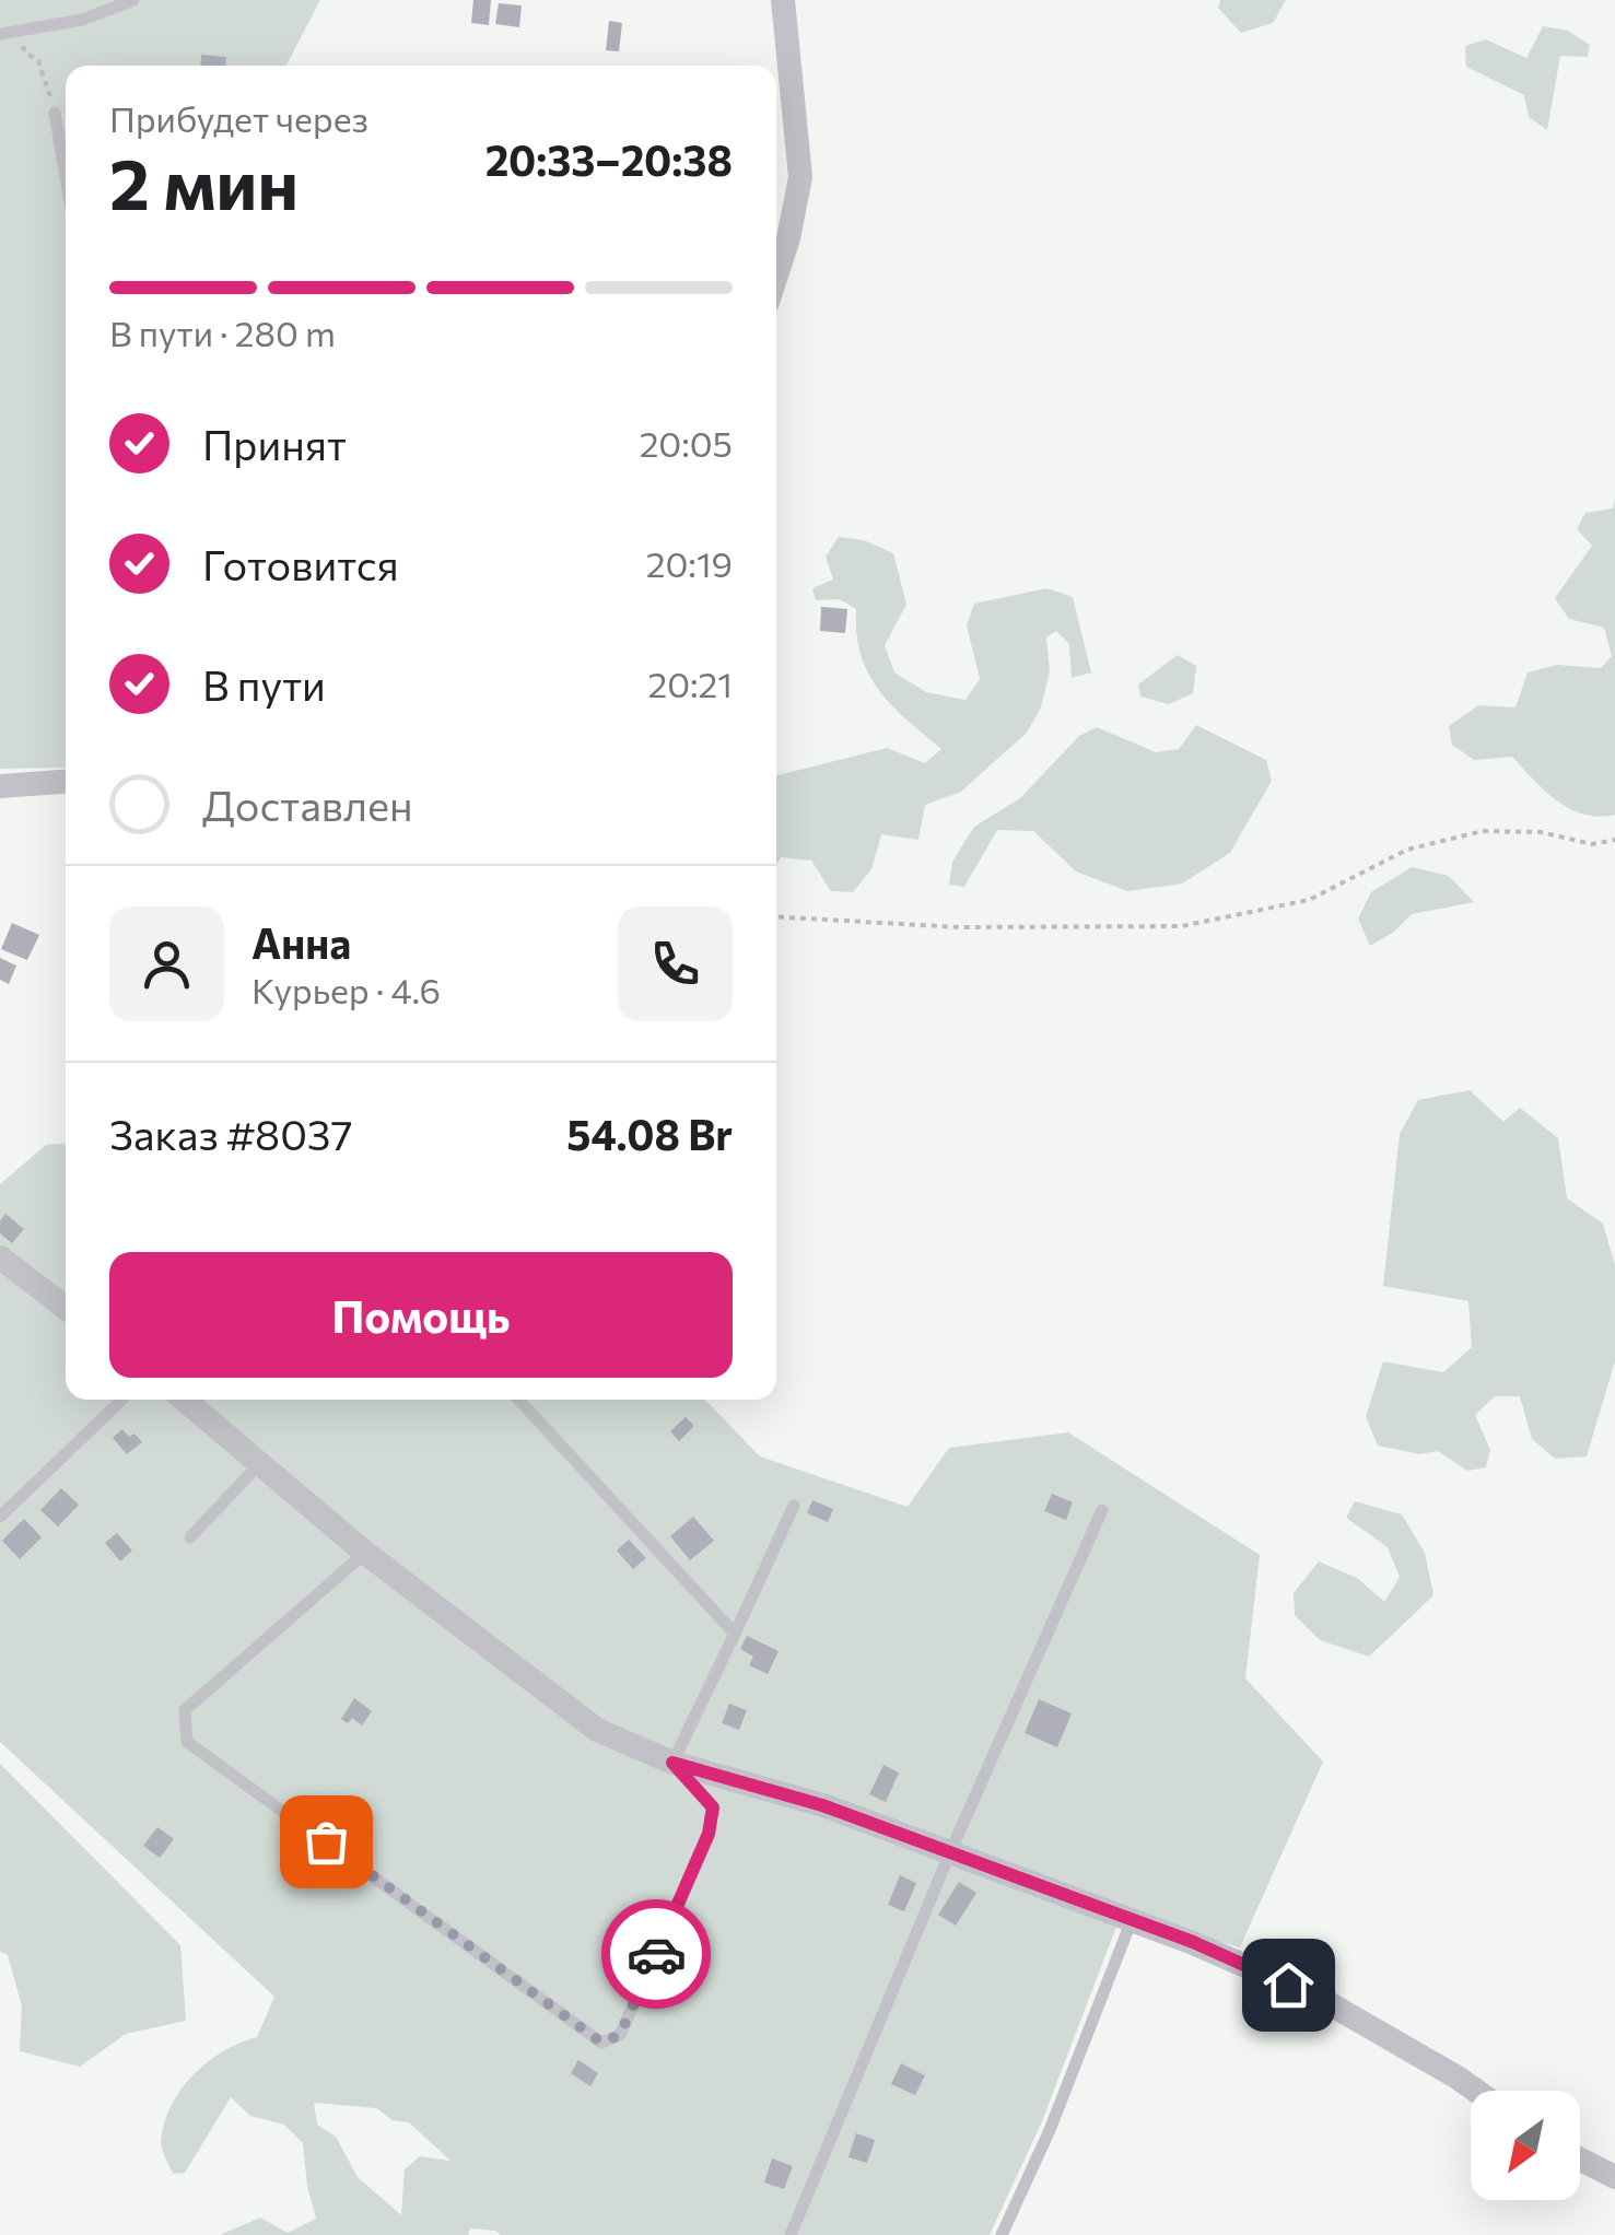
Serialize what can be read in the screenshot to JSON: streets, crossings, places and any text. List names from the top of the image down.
{
  "north": "bottom left",
  "page": {
    "heading": ["2 мин", "Прибудет через", "20:33–20:38"],
    "panel": [
      "Анна",
      "Курьер · 4.6",
      "Заказ #8037",
      "54.08 Br"
    ],
    "bar": "В пути · 280 m",
    "list": [
      ["Принят", "20:05"],
      ["Готовится", "20:19"],
      ["В пути", "20:21"],
      "Доставлен"
    ],
    "buttons": "Помощь"
  }
}
